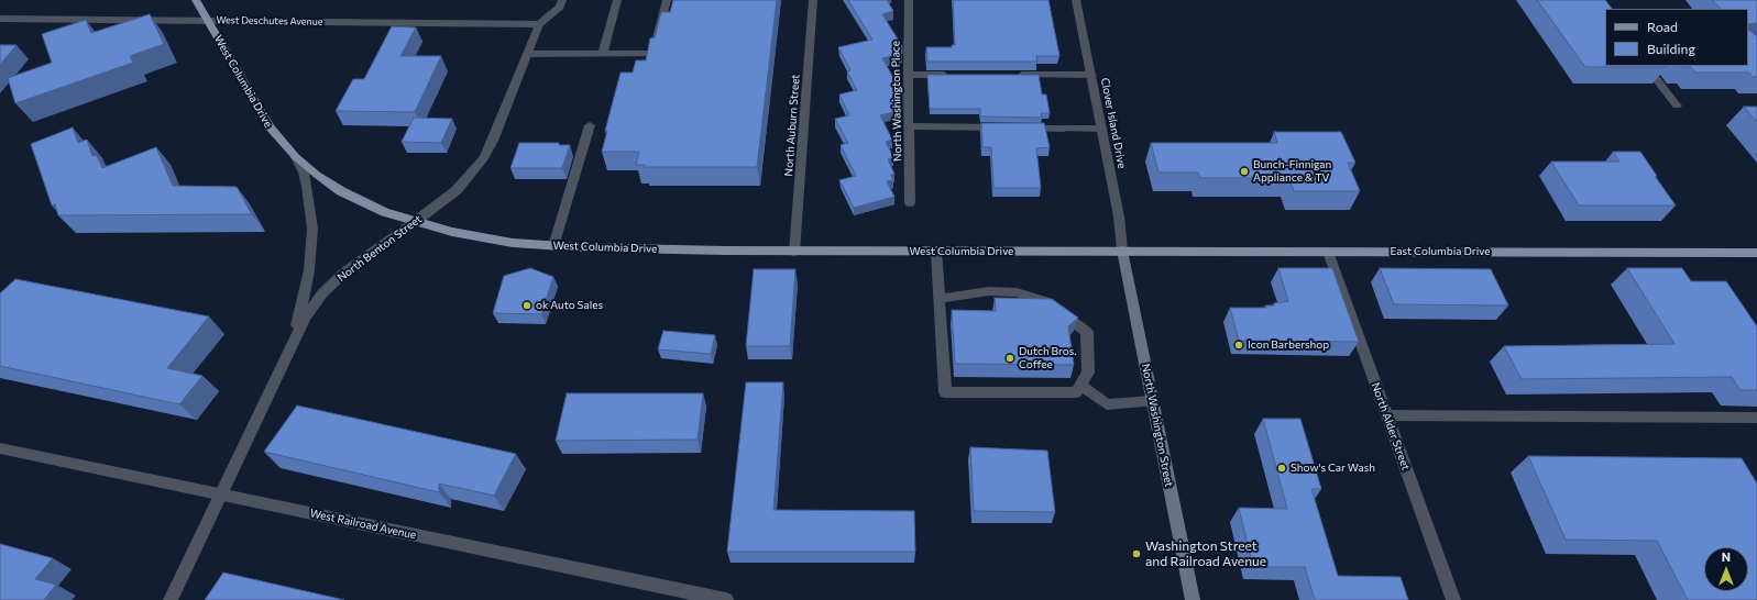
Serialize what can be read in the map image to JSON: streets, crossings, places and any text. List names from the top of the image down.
{
  "streets": {
    "main road": ["West Columbia Drive", "East Columbia Drive", "North Washington Street"],
    "street": [
      "West Deschutes Avenue",
      "North Washington Place",
      "Clover Island Drive",
      "North Auburn Street",
      "North Benton Street",
      "North Alder Street",
      "West Railroad Avenue"
    ]
  },
  "crossings": [
    ["West Deschutes Avenue", "West Columbia Drive"],
    ["West Deschutes Avenue", "North Benton Street"],
    ["West Columbia Drive", "Clover Island Drive"],
    ["West Columbia Drive", "North Auburn Street"],
    ["West Columbia Drive", "North Benton Street"],
    ["West Columbia Drive", "East Columbia Drive"],
    ["West Columbia Drive", "North Washington Street"],
    ["Clover Island Drive", "East Columbia Drive"],
    ["Clover Island Drive", "North Washington Street"],
    ["North Benton Street", "West Railroad Avenue"],
    ["East Columbia Drive", "North Washington Street"],
    ["East Columbia Drive", "North Alder Street"]
  ],
  "places": [
    "Bunch-Finnigan Appliance & TV",
    "ok Auto Sales",
    "Icon Barbershop",
    "Dutch Bros. Coffee",
    "Show's Car Wash",
    "Washington Street and Railroad Avenue"
  ],
  "legend": ["Road", "Building"],
  "north": "top"
}
